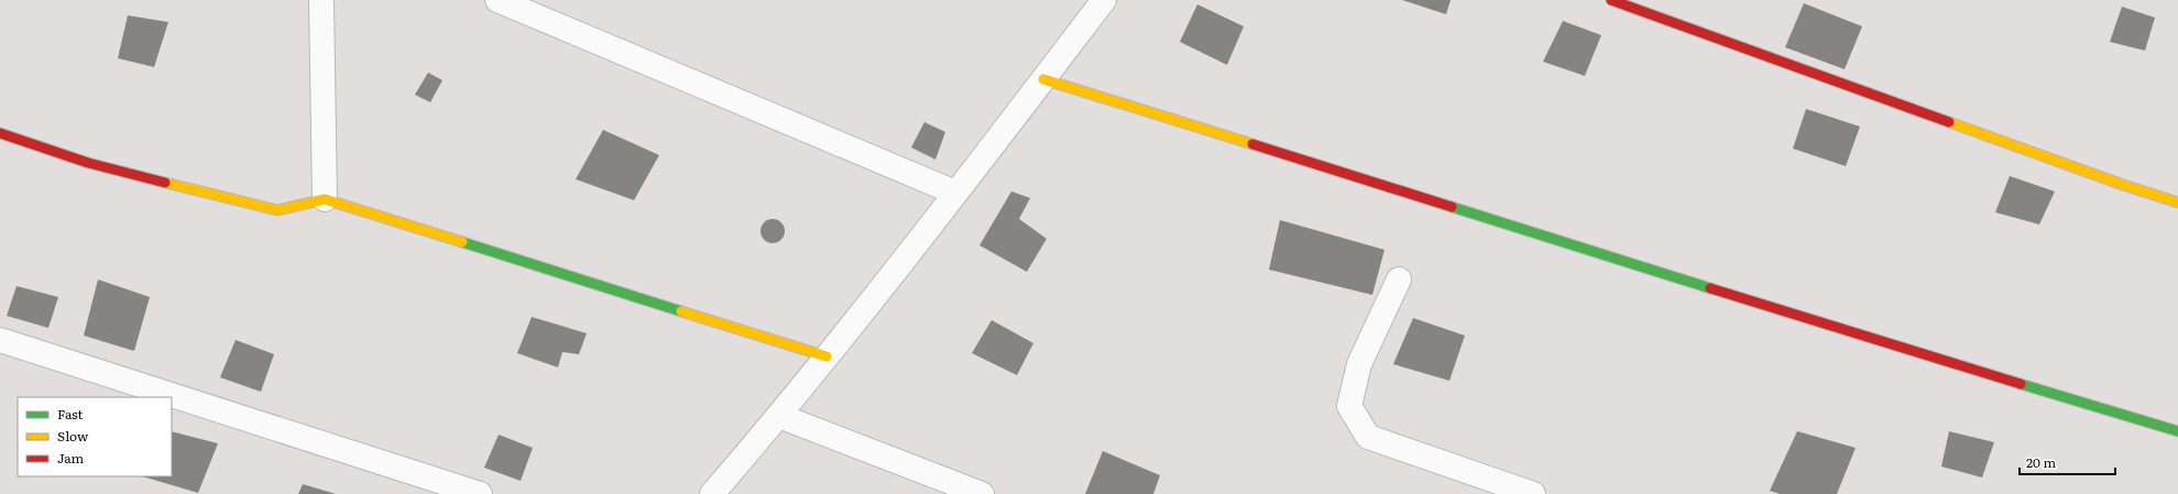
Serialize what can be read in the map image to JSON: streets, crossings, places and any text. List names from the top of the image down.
{
  "legend": ["Fast", "Slow", "Jam"],
  "scale_bar": "20 m"
}
